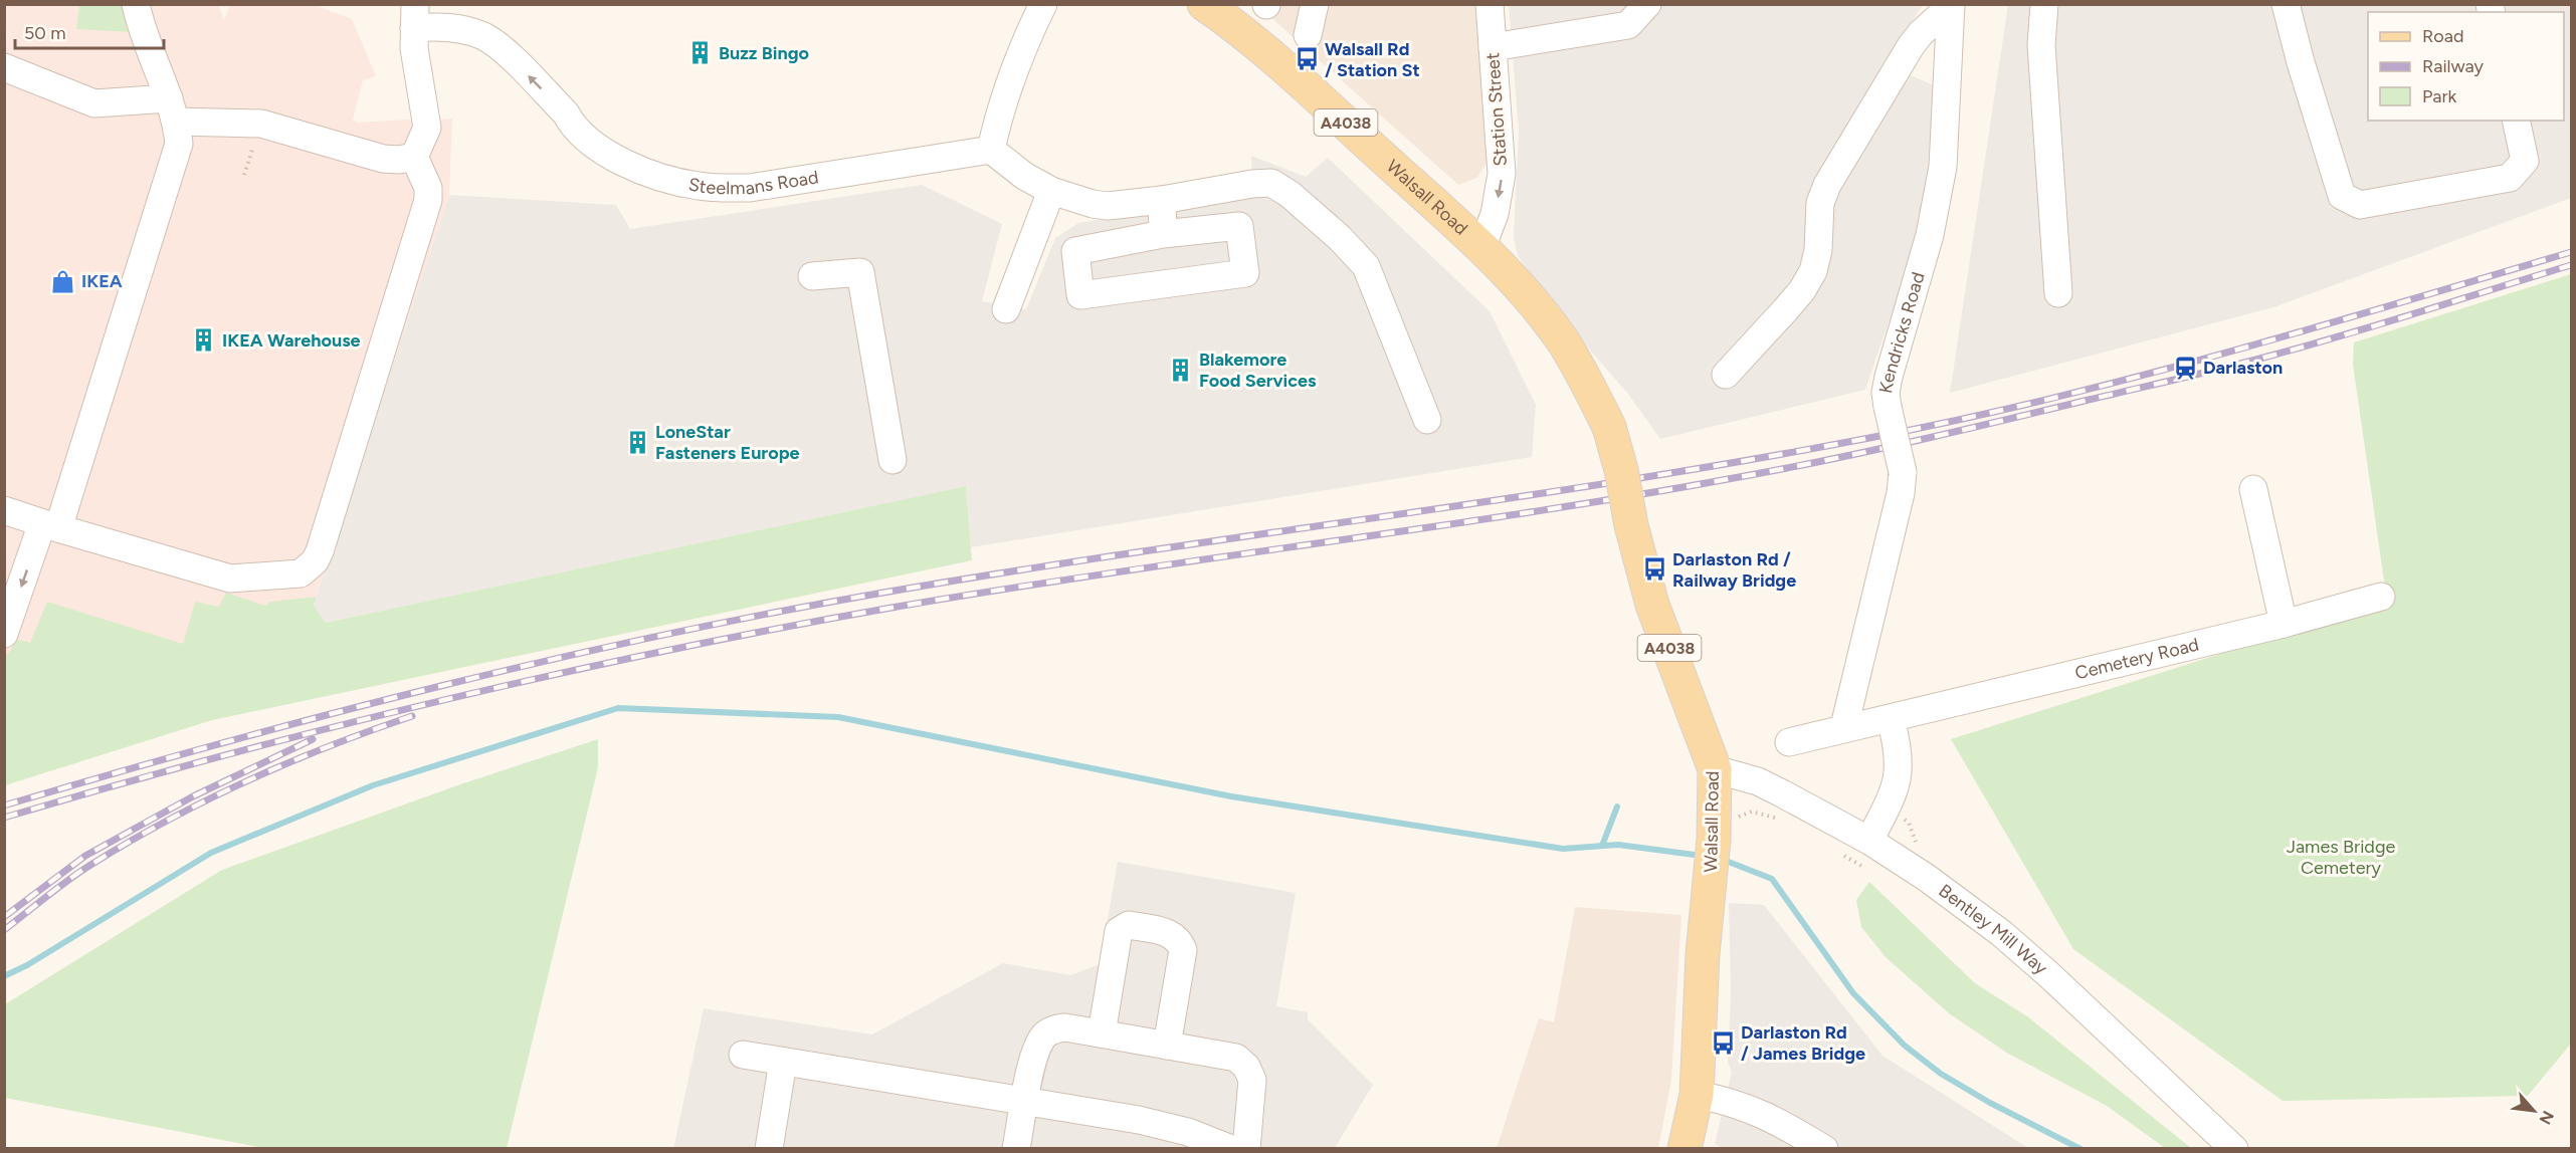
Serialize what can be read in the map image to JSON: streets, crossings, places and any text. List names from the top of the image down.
{
  "streets": {
    "main road": ["A4038", "Walsall Road"],
    "street": [
      "Station Street",
      "Steelmans Road",
      "Kendricks Road",
      "Cemetery Road",
      "Bentley Mill Way"
    ]
  },
  "crossings": [
    ["Station Street", "Walsall Road"],
    ["Walsall Road", "Bentley Mill Way"],
    ["Kendricks Road", "Cemetery Road"]
  ],
  "one_way": ["Station Street", "Steelmans Road"],
  "parks": ["James Bridge Cemetery"],
  "places": {
    "building": [
      "Buzz Bingo",
      "IKEA Warehouse",
      "Blakemore Food Services",
      "LoneStar Fasteners Europe"
    ],
    "bus stop": ["Walsall Rd / Station St", "Darlaston Rd / Railway Bridge", "Darlaston Rd / James Bridge"],
    "shop": ["IKEA"],
    "station": ["Darlaston"]
  },
  "legend": ["Road", "Railway", "Park"],
  "scale_bar": "50 m",
  "north": "bottom right"
}
